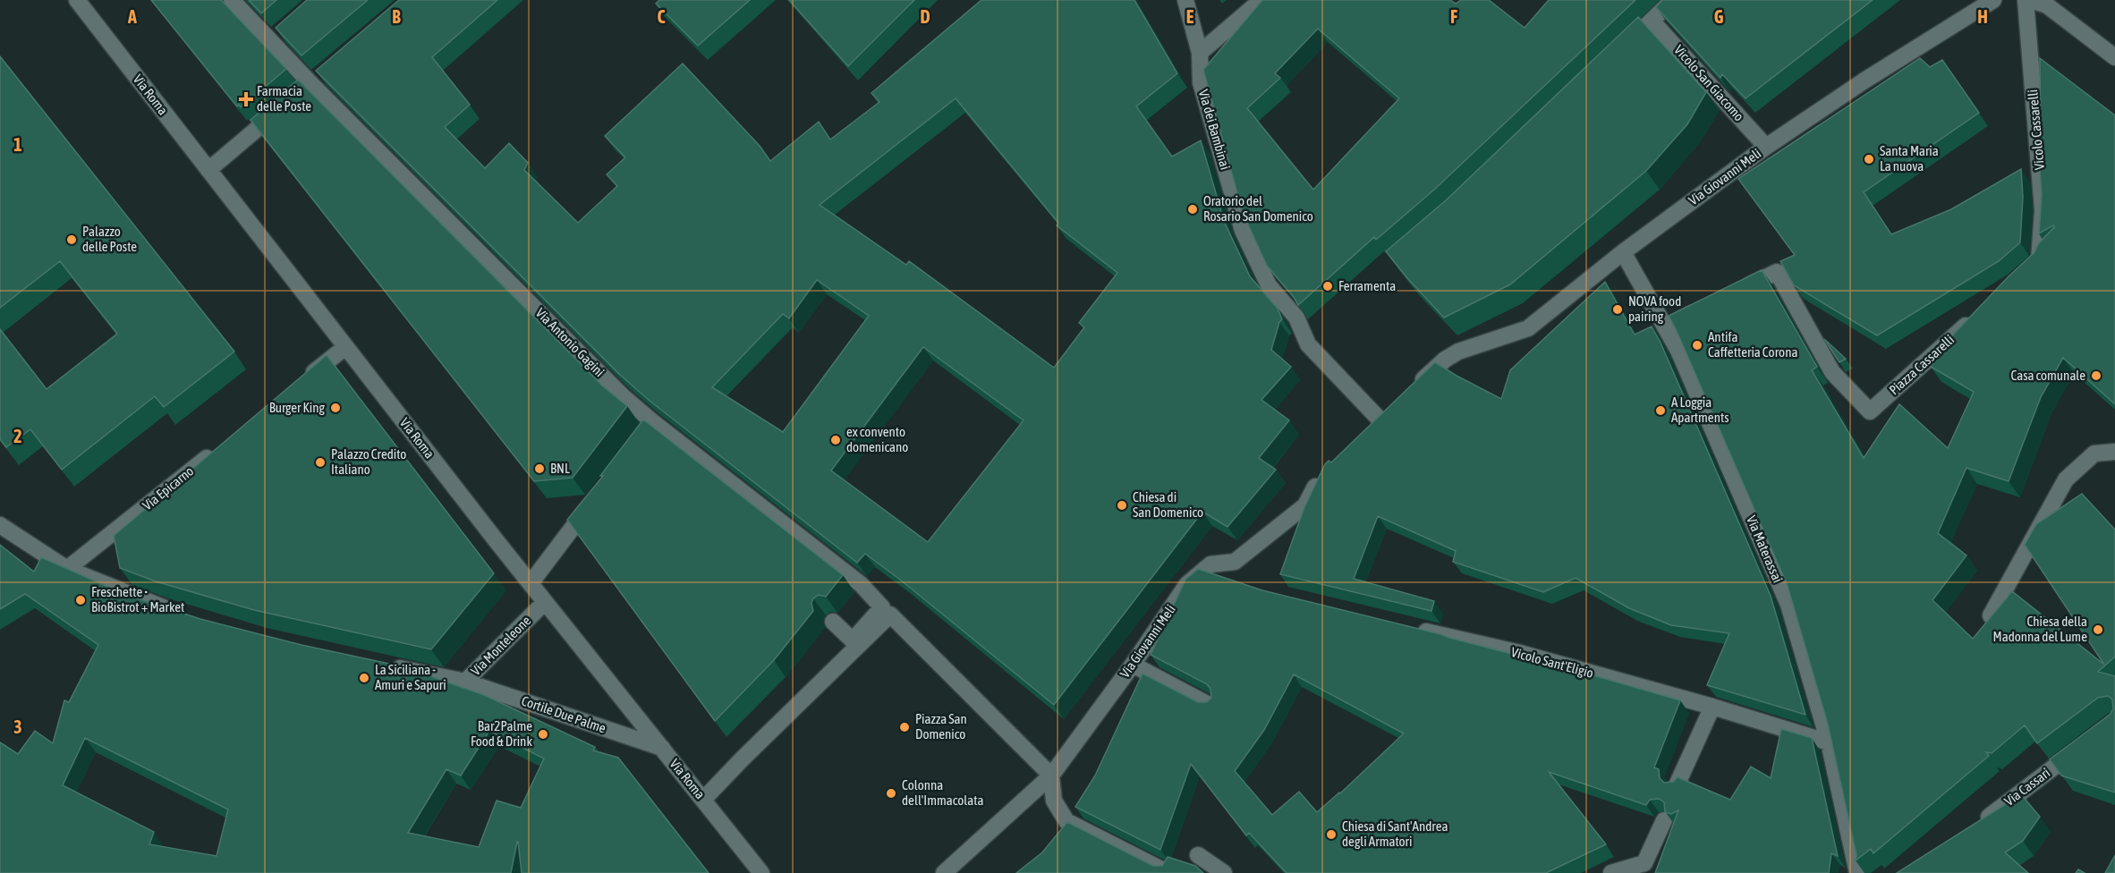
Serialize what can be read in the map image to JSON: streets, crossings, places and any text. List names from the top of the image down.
{
  "streets": {
    "street": [
      "Vicolo San Giacomo",
      "Via Roma",
      "Via dei Bambinai",
      "Vicolo Cassarelli",
      "Via Giovanni Meli",
      "Via Antonio Gagini",
      "Piazza Cassarelli",
      "Via Epicarno",
      "Via Materassai",
      "Via Monteleone",
      "Vicolo Sant'Eligio",
      "Cortile Due Palme",
      "Via Cassari"
    ]
  },
  "crossings": [
    ["Vicolo San Giacomo", "Via Giovanni Meli"],
    ["Via Roma", "Via Monteleone"],
    ["Via Roma", "Cortile Due Palme"],
    ["Via Giovanni Meli", "Via Materassai"],
    ["Via Materassai", "Vicolo Sant'Eligio"],
    ["Via Monteleone", "Cortile Due Palme"]
  ],
  "places": {
    "health": ["Farmacia delle Poste"],
    "other": [
      "Santa Maria La nuova",
      "Oratorio del Rosario San Domenico",
      "Palazzo delle Poste",
      "Ferramenta",
      "NOVA food pairing",
      "Antifa Caffetteria Corona",
      "Casa comunale",
      "Burger King",
      "A Loggia Apartments",
      "ex convento domenicano",
      "Palazzo Credito Italiano",
      "BNL",
      "Chiesa di San Domenico",
      "Freschette • BioBistrot + Market",
      "Chiesa della Madonna del Lume",
      "La Siciliana - Amuri e Sapuri",
      "Piazza San Domenico",
      "Bar2Palme Food & Drink",
      "Colonna dell'Immacolata",
      "Chiesa di Sant'Andrea degli Armatori"
    ]
  },
  "grid": {
    "columns": [
      "A",
      "B",
      "C",
      "D",
      "E",
      "F",
      "G",
      "H"
    ],
    "rows": ["1", "2", "3"]
  }
}
